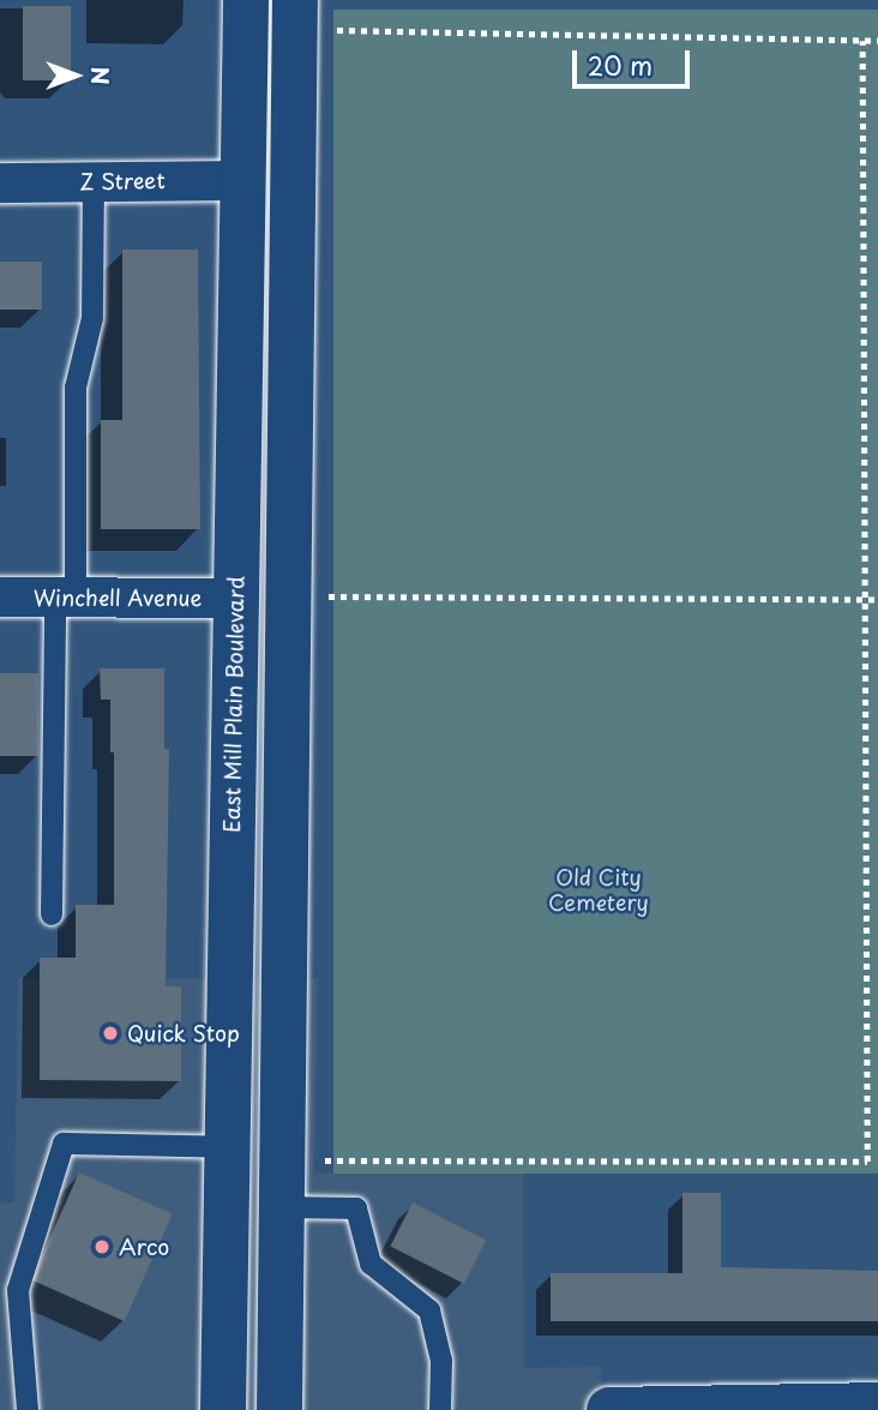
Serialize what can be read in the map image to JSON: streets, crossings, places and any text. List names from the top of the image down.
{
  "streets": {
    "main road": ["East Mill Plain Boulevard"],
    "street": ["Z Street", "Winchell Avenue"]
  },
  "crossings": [
    ["Z Street", "East Mill Plain Boulevard"],
    ["Winchell Avenue", "East Mill Plain Boulevard"]
  ],
  "parks": ["Old City Cemetery"],
  "places": ["Quick Stop", "Arco"],
  "scale_bar": "20 m",
  "north": "right"
}
